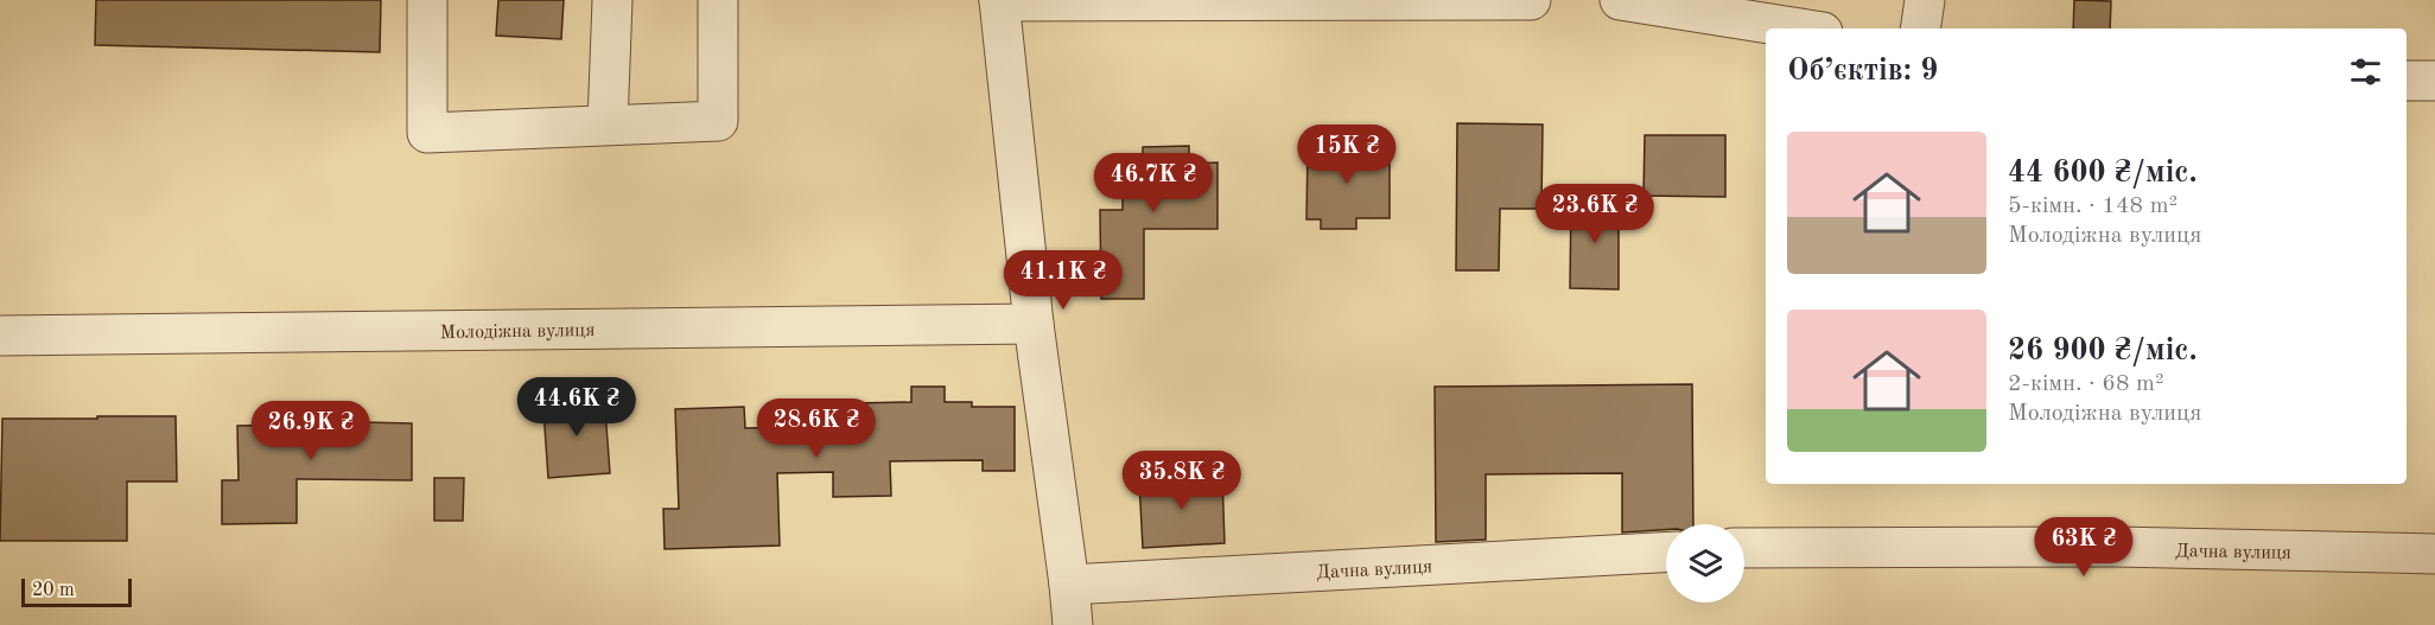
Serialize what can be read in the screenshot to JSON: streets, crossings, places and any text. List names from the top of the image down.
{
  "streets": {
    "street": ["Молодіжна вулиця", "Дачна вулиця"]
  },
  "scale_bar": "20 m",
  "page": {
    "heading": "Об’єктів: 9",
    "list": [
      {
        "name": "44 600 ₴/міс.",
        "note": "5-кімн. · 148 m² · Молодіжна вулиця"
      },
      {
        "name": "26 900 ₴/міс.",
        "note": "2-кімн. · 68 m² · Молодіжна вулиця"
      }
    ],
    "price": [
      "15K ₴",
      "46.7K ₴",
      "23.6K ₴",
      "41.1K ₴",
      "44.6K ₴",
      "28.6K ₴",
      "26.9K ₴",
      "35.8K ₴",
      "63K ₴"
    ],
    "scale": "20 m"
  }
}
